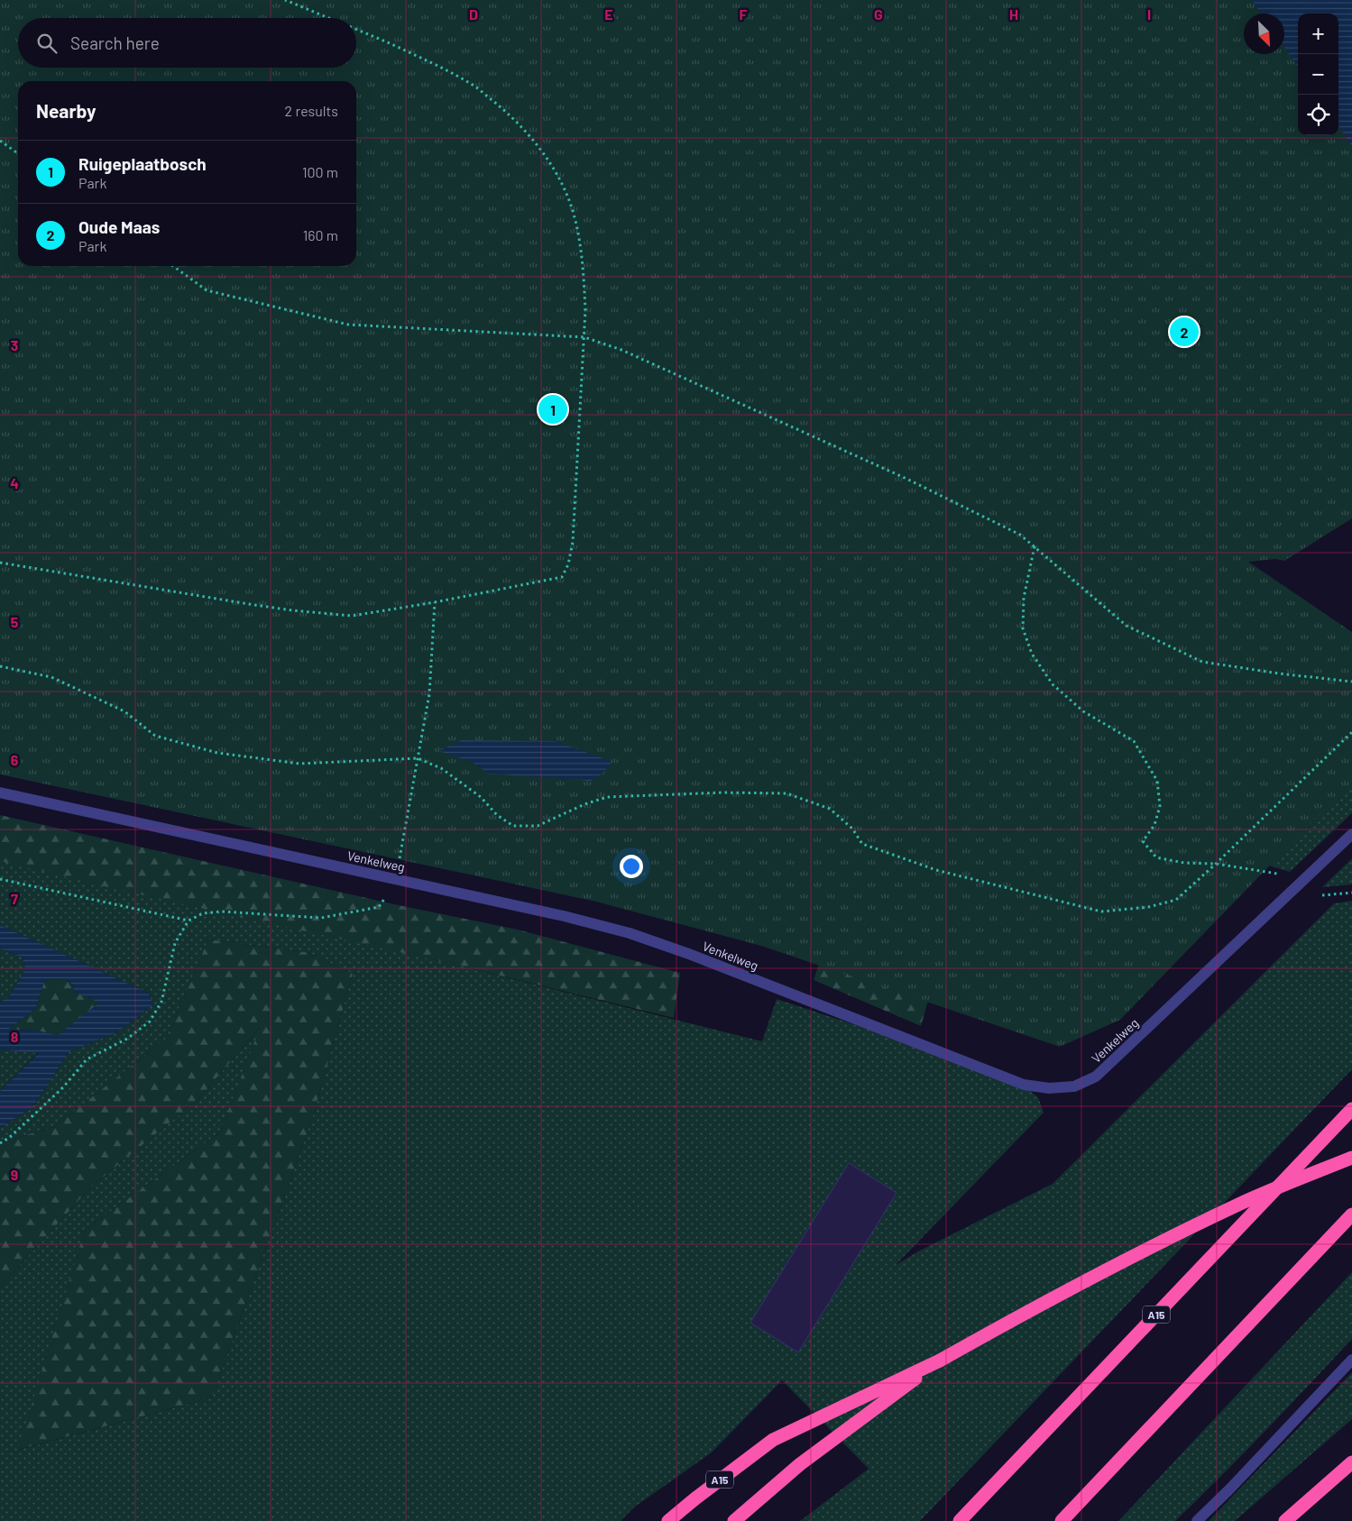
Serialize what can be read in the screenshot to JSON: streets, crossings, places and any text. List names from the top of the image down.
{
  "streets": {
    "highway": ["A15"],
    "street": ["Venkelweg"]
  },
  "north": "bottom right",
  "page": {
    "map_buttons": ["+", "−"],
    "search": "Search here",
    "heading": ["Nearby", "2 results"],
    "list": [
      {
        "mark": "1",
        "name": "Ruigeplaatbosch",
        "note": "Park",
        "value": "100 m"
      },
      {
        "mark": "2",
        "name": "Oude Maas",
        "note": "Park",
        "value": "160 m"
      }
    ],
    "pins": ["2", "1"]
  },
  "grid": {
    "columns": [
      "D",
      "E",
      "F",
      "G",
      "H",
      "I"
    ],
    "rows": [
      "3",
      "4",
      "5",
      "6",
      "7",
      "8",
      "9"
    ]
  }
}
